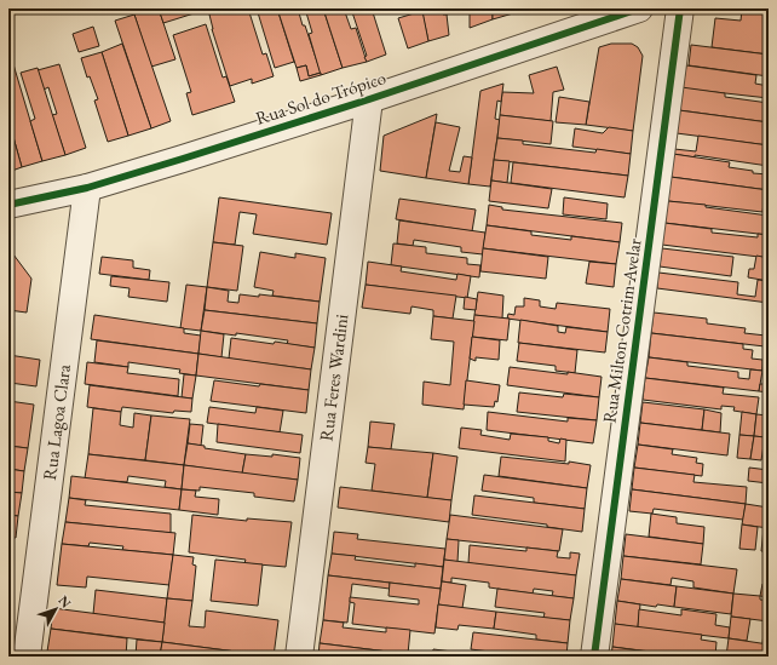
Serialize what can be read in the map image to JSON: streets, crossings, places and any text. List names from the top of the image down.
{
  "streets": {
    "street": [
      "Rua Sol do Trópico",
      "Rua Milton Cotrim Avelar",
      "Rua Feres Wardini",
      "Rua Lagoa Clara"
    ]
  },
  "crossings": [
    ["Rua Sol do Trópico", "Rua Feres Wardini"],
    ["Rua Sol do Trópico", "Rua Lagoa Clara"]
  ],
  "north": "top right"
}
